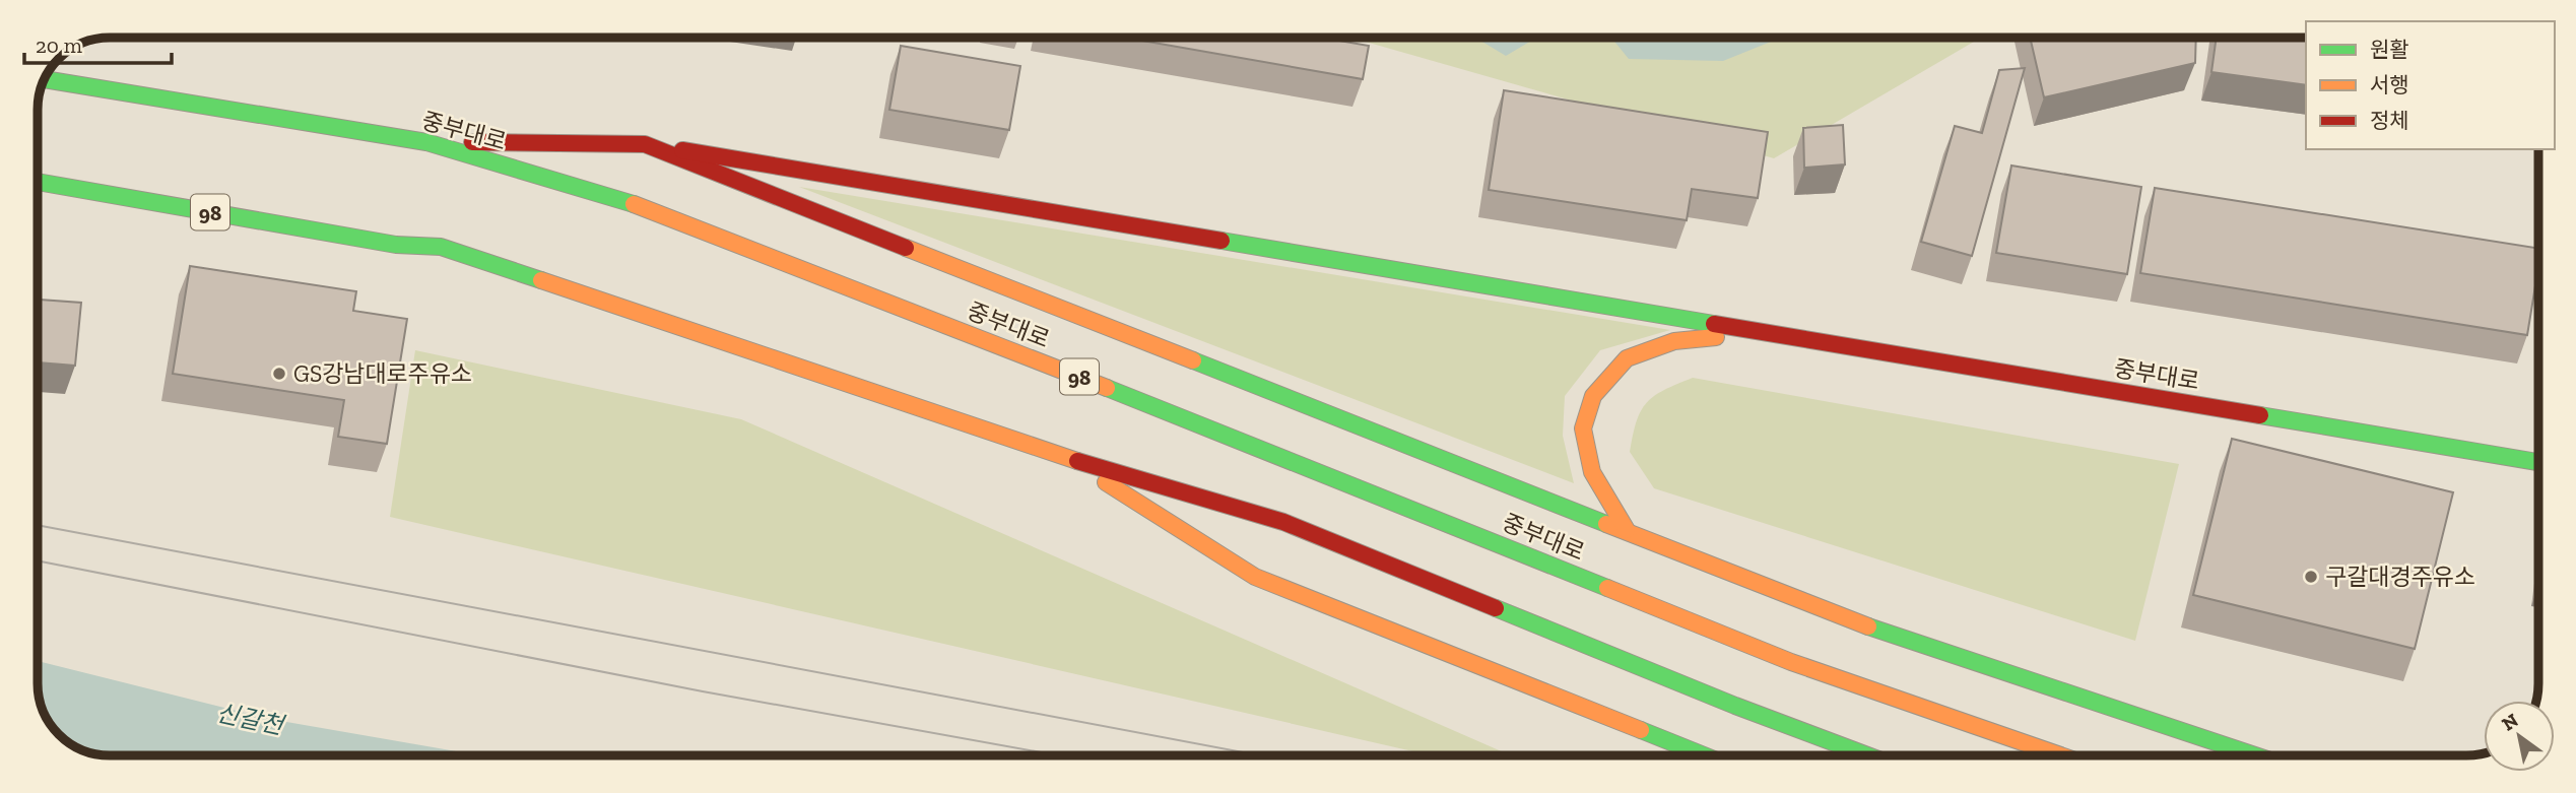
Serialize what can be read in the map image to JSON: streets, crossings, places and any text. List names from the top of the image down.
{
  "streets": {
    "main road": ["중부대로", "98"]
  },
  "water": ["신갈천"],
  "places": ["GS강남대로주유소", "구갈대경주유소"],
  "legend": ["원활", "서행", "정체"],
  "scale_bar": "20 m",
  "north": "top left"
}
